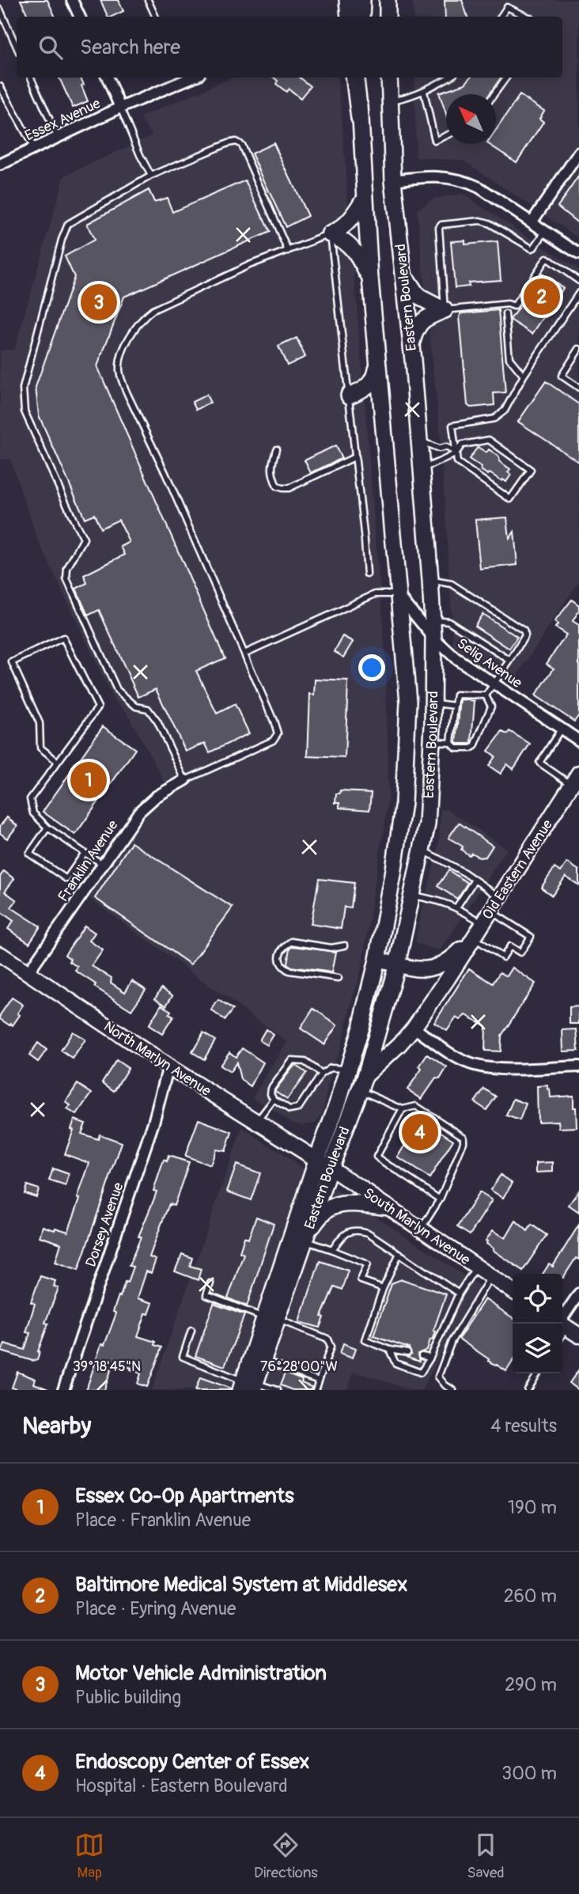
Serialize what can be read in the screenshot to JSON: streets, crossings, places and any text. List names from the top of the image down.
{
  "streets": {
    "main road": ["Eastern Boulevard"],
    "street": [
      "Essex Avenue",
      "Selig Avenue",
      "Franklin Avenue",
      "Old Eastern Avenue",
      "North Marlyn Avenue",
      "Dorsey Avenue",
      "South Marlyn Avenue"
    ]
  },
  "crossings": [
    ["Eastern Boulevard", "Selig Avenue"],
    ["Eastern Boulevard", "Old Eastern Avenue"],
    ["Eastern Boulevard", "North Marlyn Avenue"],
    ["Eastern Boulevard", "South Marlyn Avenue"],
    ["Franklin Avenue", "North Marlyn Avenue"],
    ["North Marlyn Avenue", "Dorsey Avenue"],
    ["North Marlyn Avenue", "South Marlyn Avenue"]
  ],
  "north": "top left",
  "page": {
    "search": "Search here",
    "pins": [
      "2",
      "3",
      "1",
      "4"
    ],
    "heading": ["Nearby", "4 results"],
    "list": [
      {
        "mark": "1",
        "name": "Essex Co-Op Apartments",
        "note": "Place · Franklin Avenue",
        "value": "190 m"
      },
      {
        "mark": "2",
        "name": "Baltimore Medical System at Middlesex",
        "note": "Place · Eyring Avenue",
        "value": "260 m"
      },
      {
        "mark": "3",
        "name": "Motor Vehicle Administration",
        "note": "Public building",
        "value": "290 m"
      },
      {
        "mark": "4",
        "name": "Endoscopy Center of Essex",
        "note": "Hospital · Eastern Boulevard",
        "value": "300 m"
      }
    ],
    "nav": ["Map", "Directions", "Saved"]
  },
  "coordinates": ["76°28'00\"W", "39°18'45\"N"]
}
